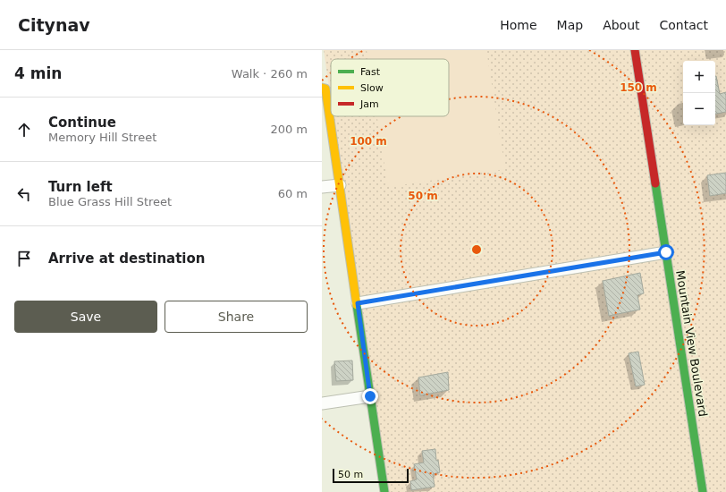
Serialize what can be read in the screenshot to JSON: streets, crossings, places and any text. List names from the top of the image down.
{
  "streets": {
    "street": ["Mountain View Boulevard"]
  },
  "legend": ["Fast", "Slow", "Jam"],
  "scale_bar": "50 m",
  "page": {
    "header": "Citynav",
    "nav": [
      "Home",
      "Map",
      "About",
      "Contact"
    ],
    "heading": ["4 min", "Walk · 260 m"],
    "map_buttons": ["+", "−"],
    "list": [
      ["Continue", "Memory Hill Street", "200 m"],
      ["Turn left", "Blue Grass Hill Street", "60 m"],
      "Arrive at destination"
    ],
    "buttons": ["Save", "Share"],
    "scale": "50 m"
  },
  "rings": ["150 m", "100 m", "50 m"]
}
